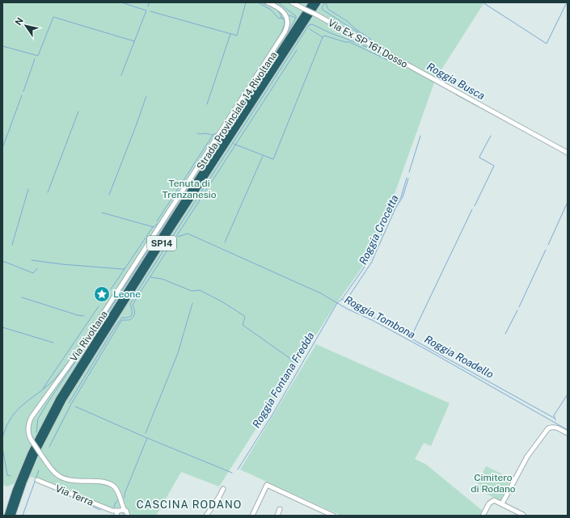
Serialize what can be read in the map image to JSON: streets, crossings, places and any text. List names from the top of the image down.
{
  "streets": {
    "highway": ["Strada Provinciale 14 Rivoltana", "SP14"],
    "street": ["Via Ex SP 161 Dosso", "Via Rivoltana", "Via Terra"]
  },
  "crossings": [
    ["Strada Provinciale 14 Rivoltana", "SP14"],
    ["Via Rivoltana", "Via Terra"]
  ],
  "districts": ["CASCINA RODANO"],
  "water": [
    "Roggia Busca",
    "Roggia Crocetta",
    "Roggia Tombona",
    "Roggia Roadello",
    "Roggia Fontana Fredda"
  ],
  "parks": ["Tenuta di Trenzanesio", "Cimitero di Rodano"],
  "places": {
    "place": ["Leone"]
  },
  "north": "top left"
}
